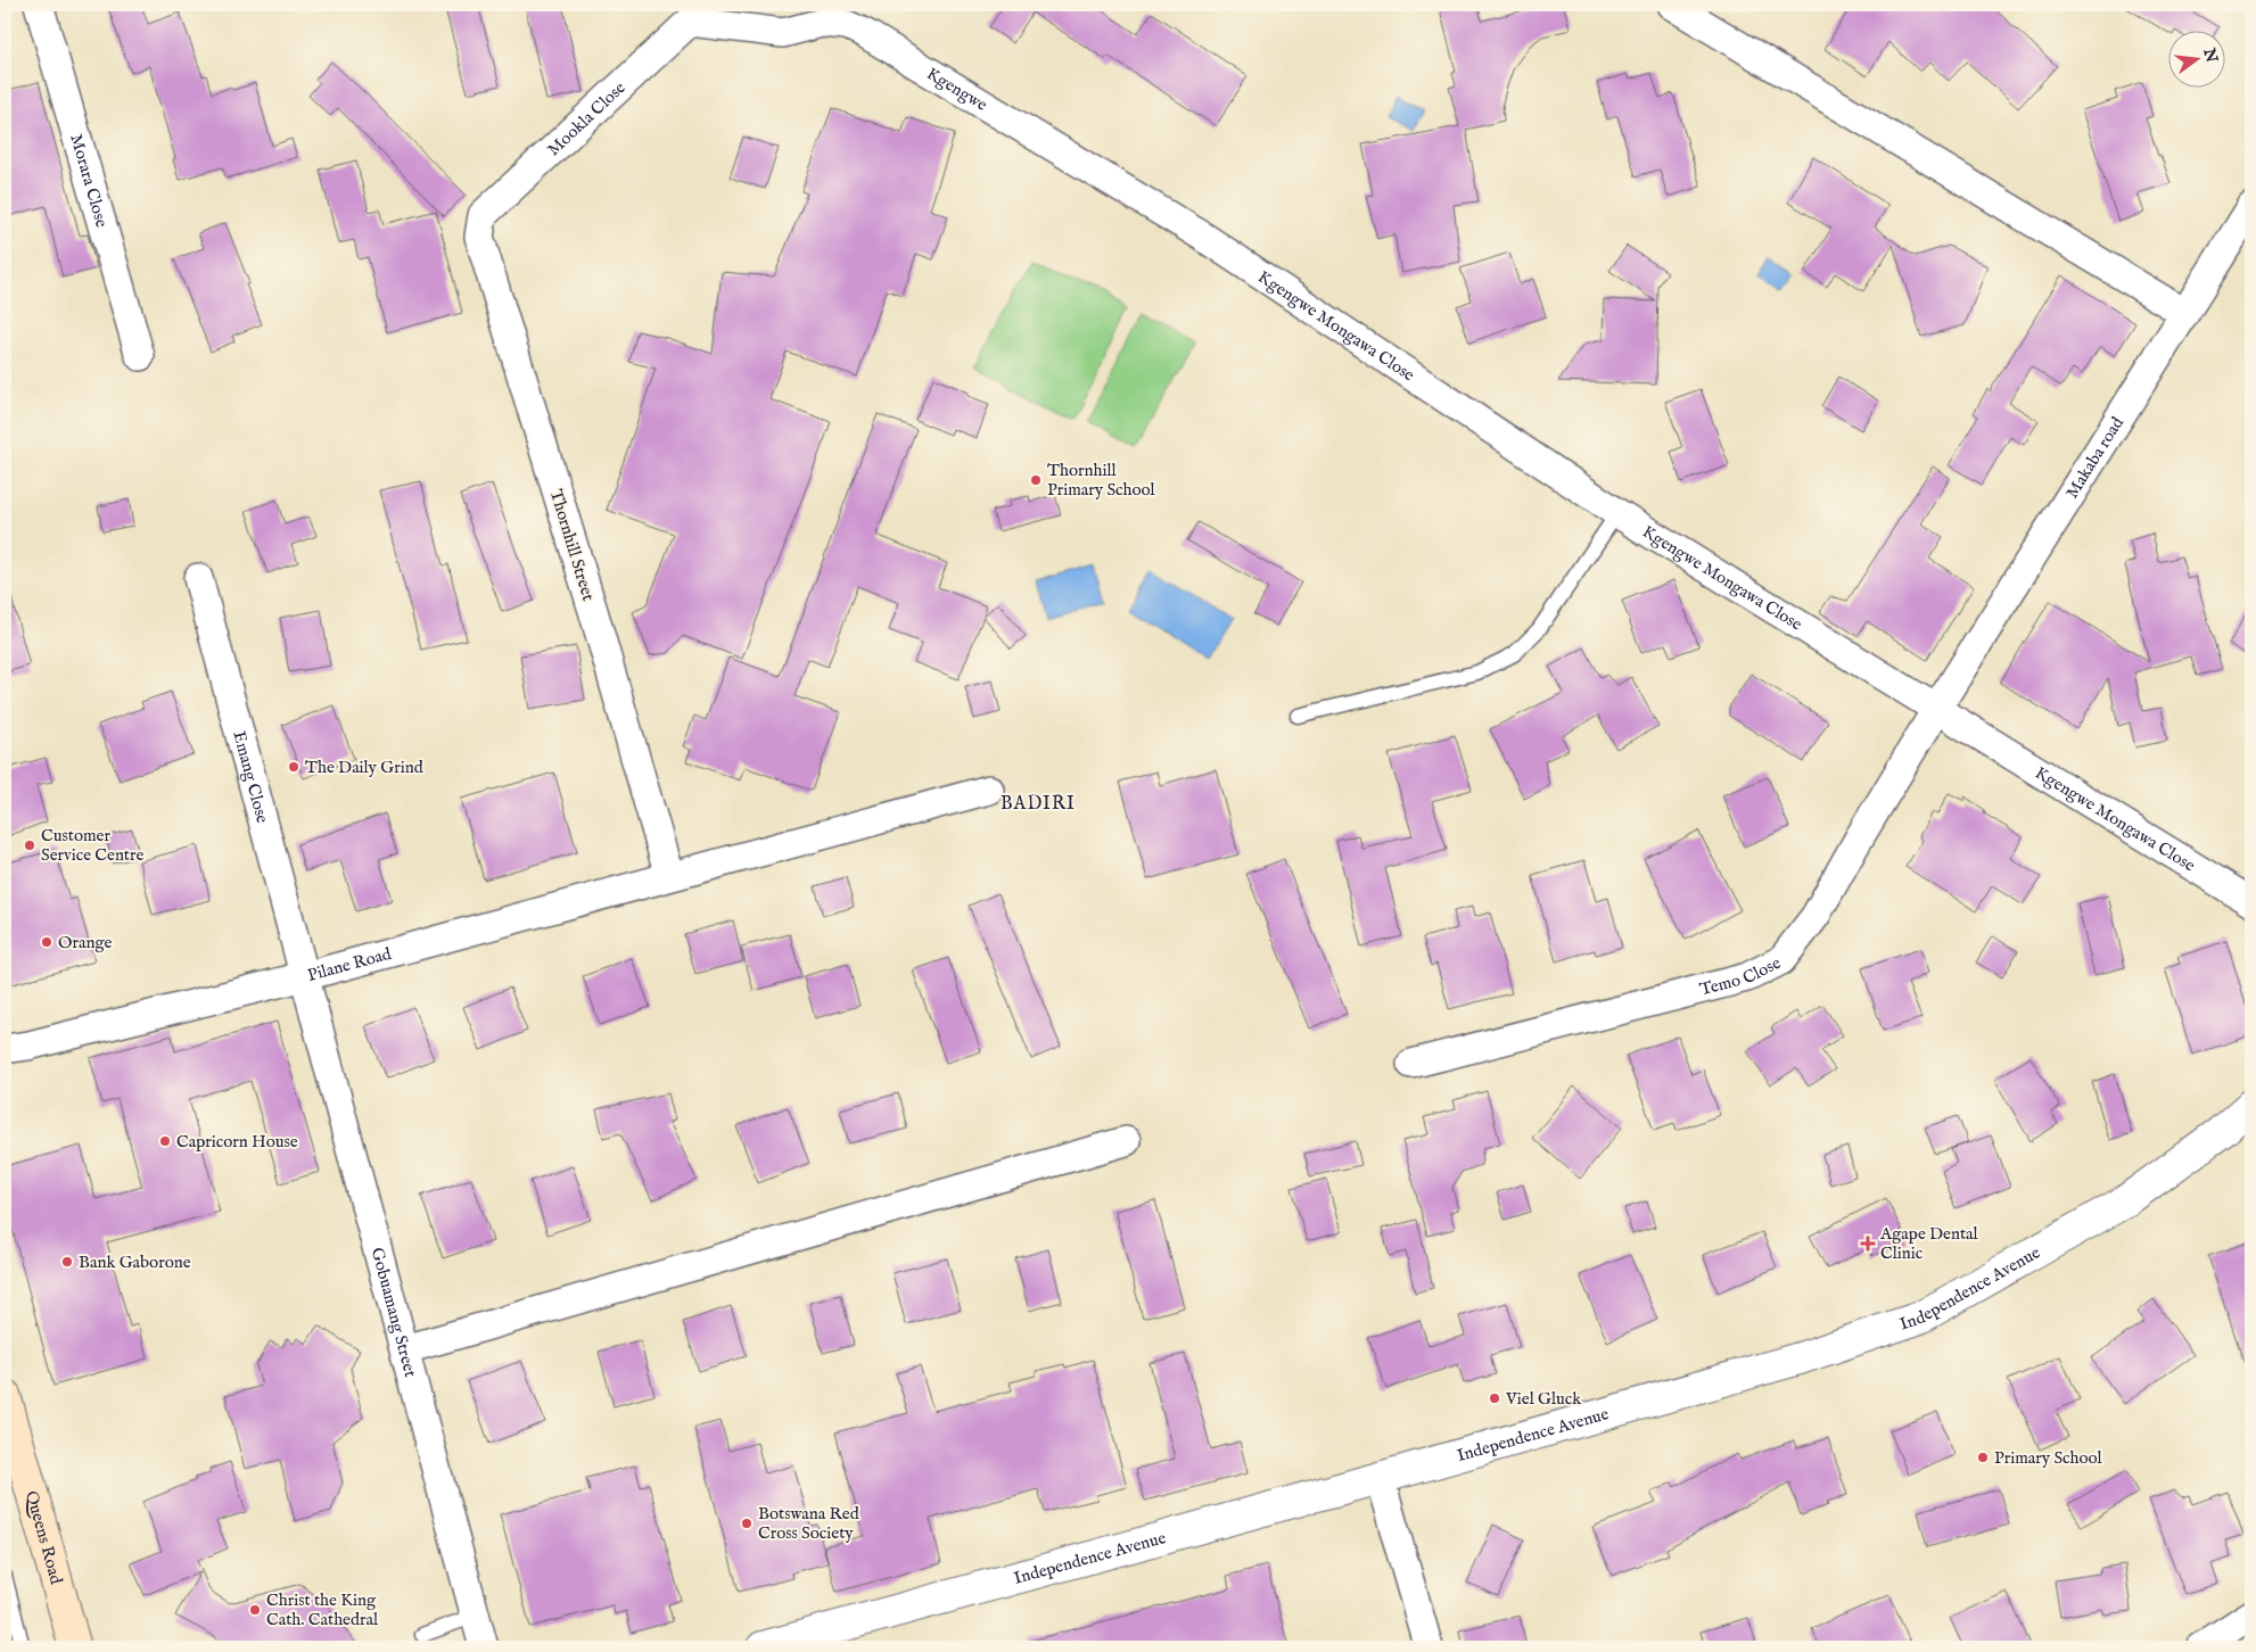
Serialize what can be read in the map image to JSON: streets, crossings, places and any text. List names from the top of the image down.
{
  "streets": {
    "main road": ["Queens Road"],
    "street": [
      "Kgengwe",
      "Mookla Close",
      "Morara Close",
      "Kgengwe Mongawa Close",
      "Makaba road",
      "Thornhill Street",
      "Emang Close",
      "Pilane Road",
      "Temo Close",
      "Independence Avenue",
      "Gobuamang Street"
    ]
  },
  "crossings": [
    ["Kgengwe", "Mookla Close"],
    ["Kgengwe", "Kgengwe Mongawa Close"],
    ["Mookla Close", "Thornhill Street"],
    ["Kgengwe Mongawa Close", "Makaba road"],
    ["Kgengwe Mongawa Close", "Temo Close"],
    ["Makaba road", "Temo Close"],
    ["Thornhill Street", "Pilane Road"],
    ["Emang Close", "Pilane Road"],
    ["Emang Close", "Gobuamang Street"],
    ["Pilane Road", "Gobuamang Street"]
  ],
  "districts": ["BADIRI"],
  "places": {
    "other": [
      "Thornhill Primary School",
      "The Daily Grind",
      "Customer Service Centre",
      "Orange",
      "Capricorn House",
      "Bank Gaborone",
      "Viel Gluck",
      "Primary School",
      "Botswana Red Cross Society",
      "Christ the King Cath. Cathedral"
    ],
    "health": ["Agape Dental Clinic"]
  },
  "north": "right"
}
